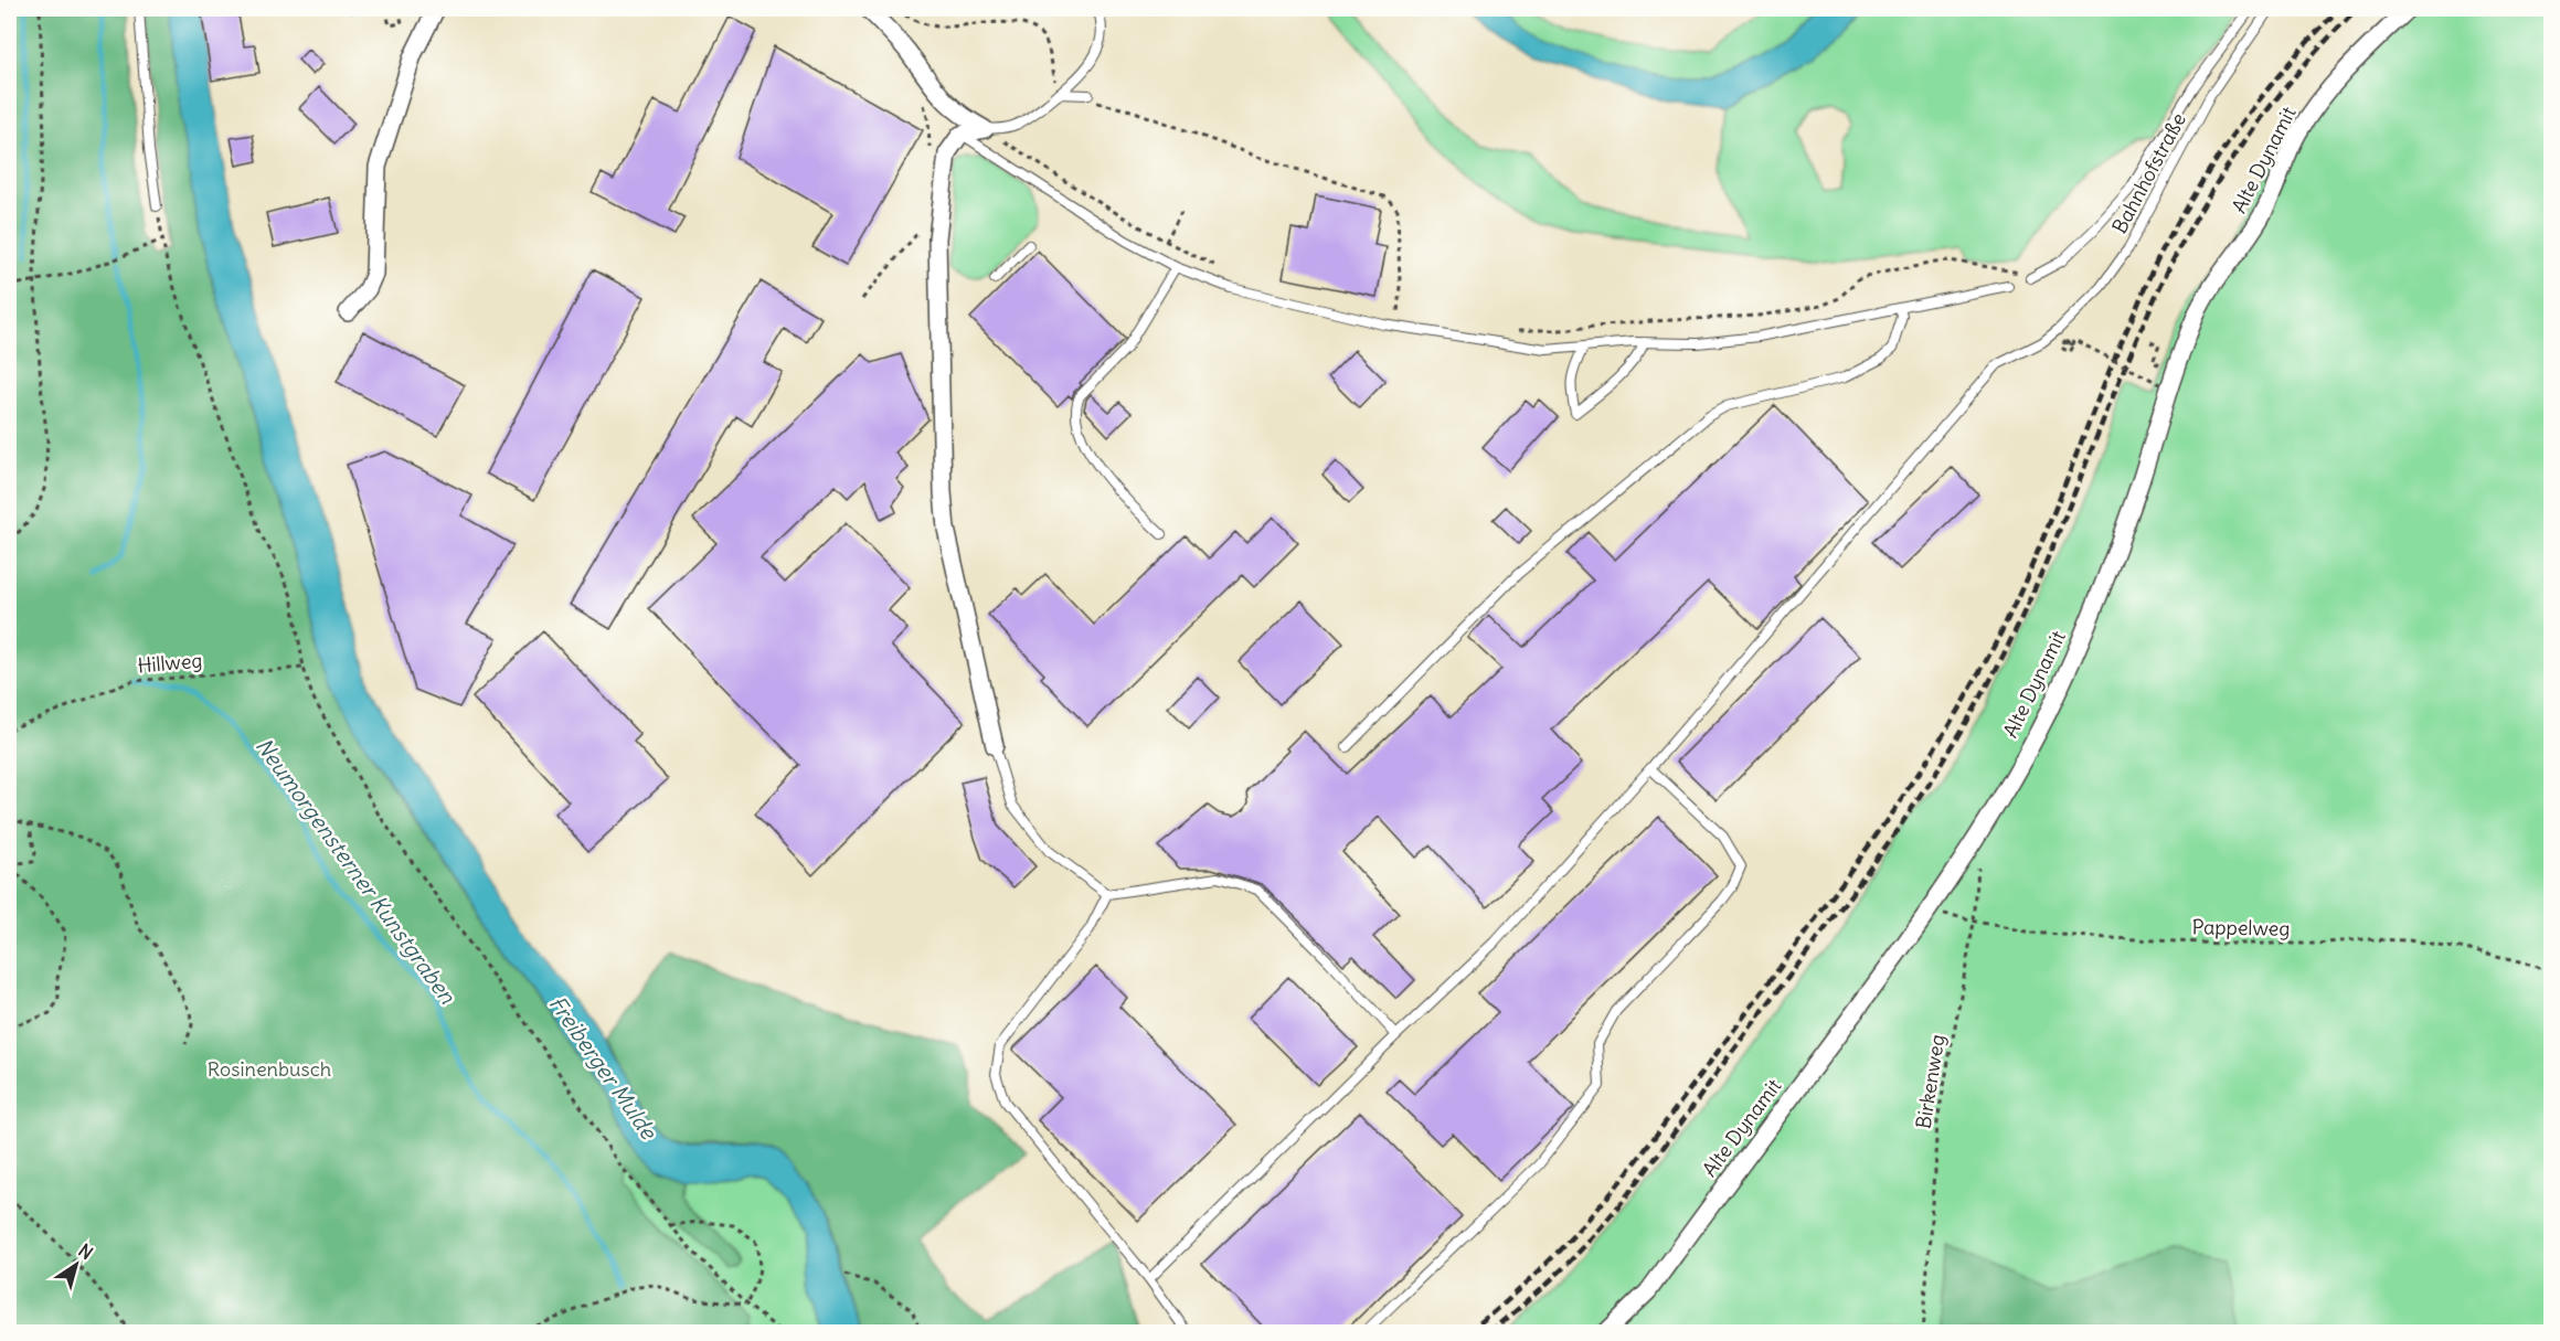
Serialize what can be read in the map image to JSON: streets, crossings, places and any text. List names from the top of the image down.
{
  "streets": {
    "street": ["Alte Dynamit"],
    "lane": ["Bahnhofstraße"],
    "path": ["Hillweg", "Pappelweg", "Birkenweg"]
  },
  "crossings": [
    ["Alte Dynamit", "Pappelweg"],
    ["Alte Dynamit", "Birkenweg"],
    ["Pappelweg", "Birkenweg"]
  ],
  "water": ["Neumorgensterner Kunstgraben", "Freiberger Mulde"],
  "parks": ["Rosinenbusch"],
  "north": "top right"
}
